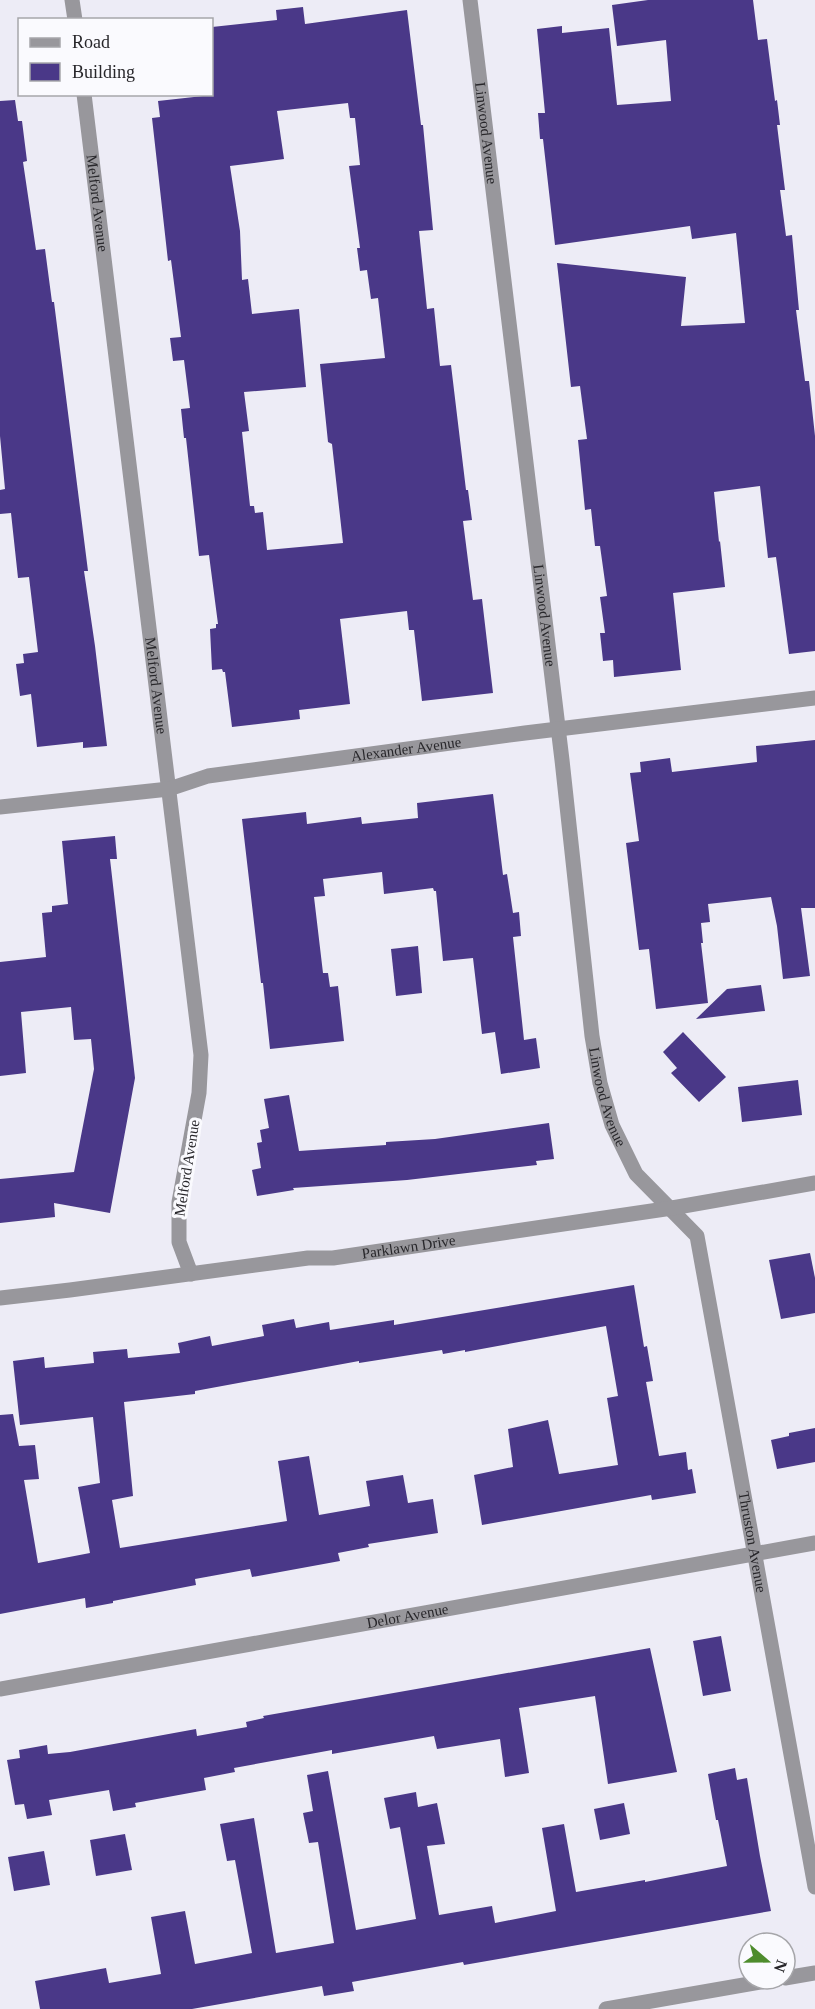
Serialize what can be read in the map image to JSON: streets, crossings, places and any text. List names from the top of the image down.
{
  "streets": {
    "street": [
      "Linwood Avenue",
      "Melford Avenue",
      "Alexander Avenue",
      "Parklawn Drive",
      "Thruston Avenue",
      "Delor Avenue"
    ]
  },
  "crossings": [
    ["Linwood Avenue", "Alexander Avenue"],
    ["Linwood Avenue", "Parklawn Drive"],
    ["Linwood Avenue", "Thruston Avenue"],
    ["Melford Avenue", "Alexander Avenue"],
    ["Melford Avenue", "Parklawn Drive"],
    ["Parklawn Drive", "Thruston Avenue"],
    ["Thruston Avenue", "Delor Avenue"]
  ],
  "legend": ["Road", "Building"],
  "north": "right"
}
